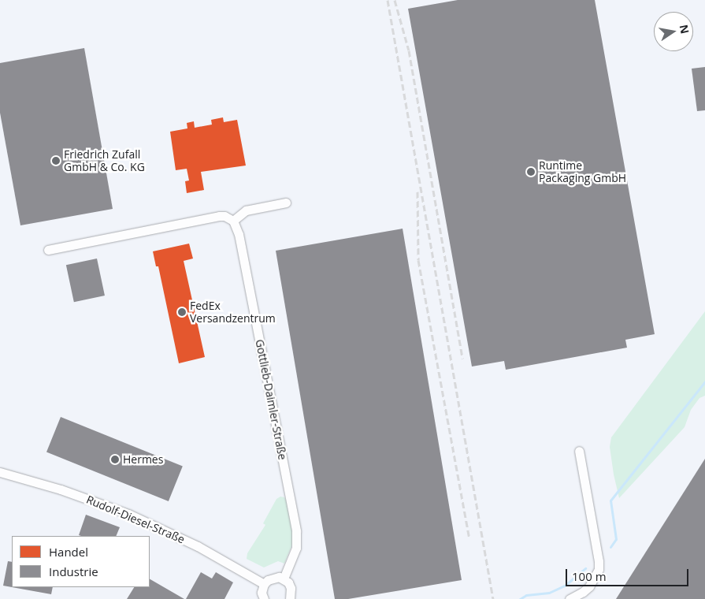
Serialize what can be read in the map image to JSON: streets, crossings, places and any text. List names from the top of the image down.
{
  "streets": {
    "street": ["Gottlieb-Daimler-Straße", "Rudolf-Diesel-Straße"]
  },
  "places": [
    "Friedrich Zufall GmbH & Co. KG",
    "Runtime Packaging GmbH",
    "FedEx Versandzentrum",
    "Hermes"
  ],
  "legend": ["Handel", "Industrie"],
  "scale_bar": "100 m",
  "north": "right"
}
